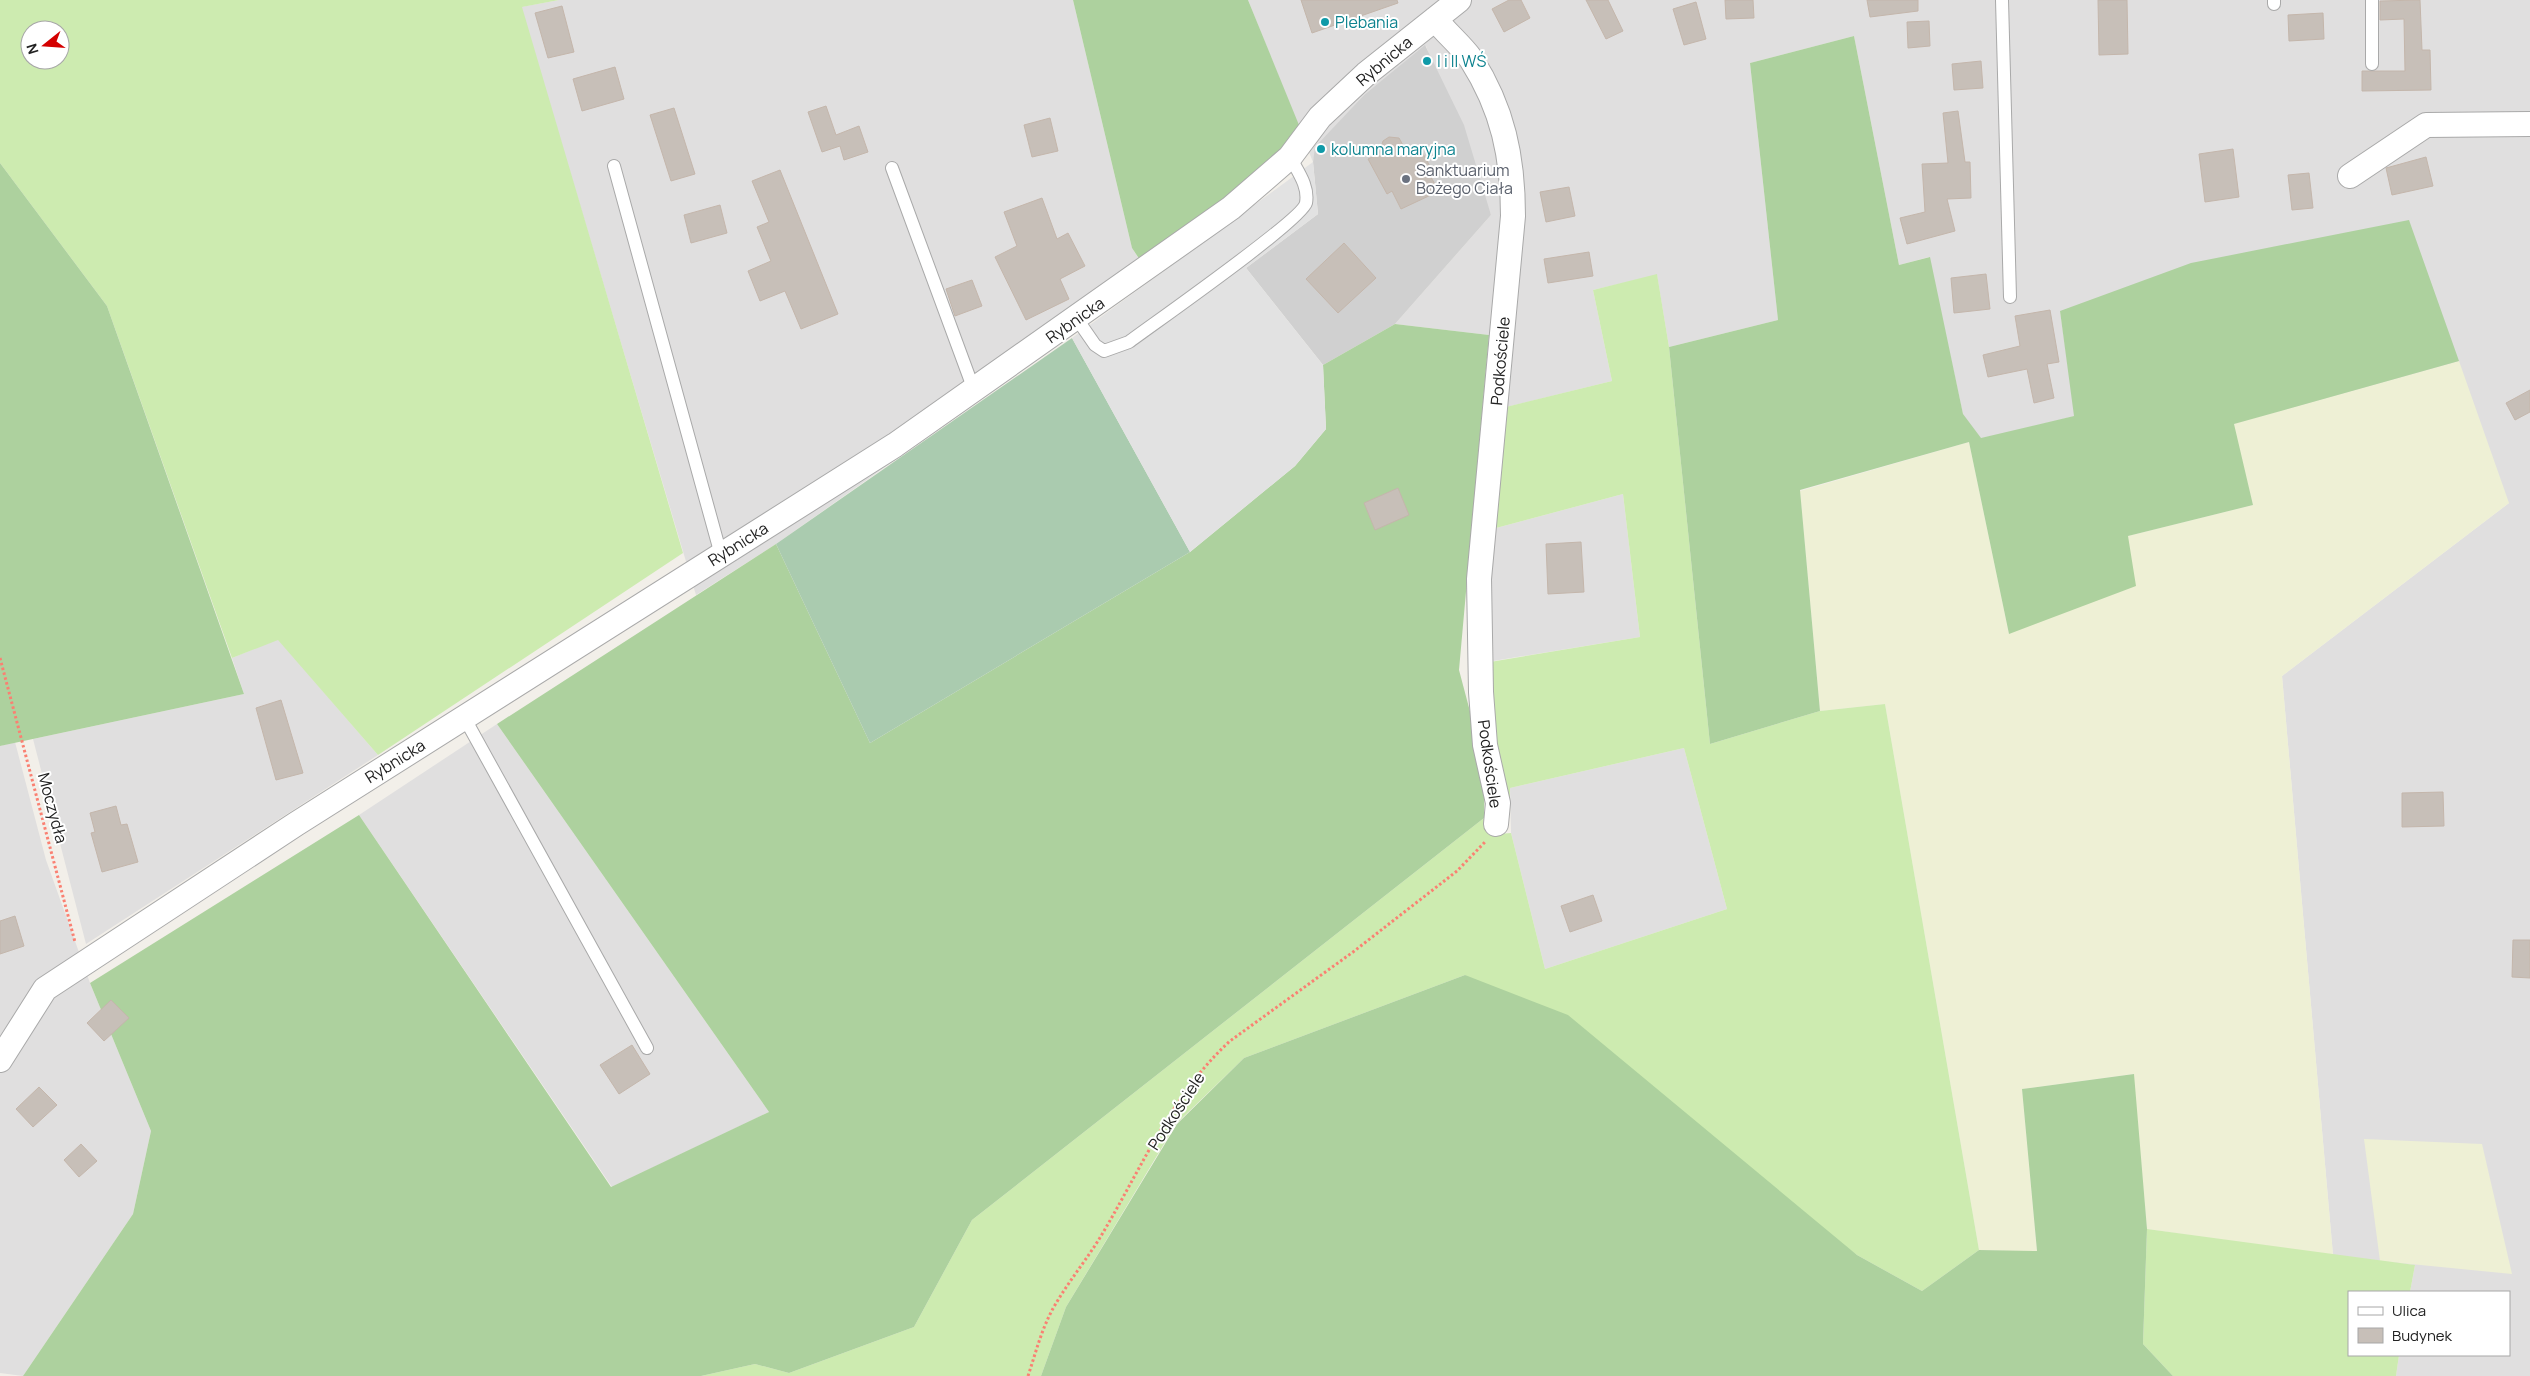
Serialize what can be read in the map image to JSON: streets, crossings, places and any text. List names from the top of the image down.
{
  "streets": {
    "street": ["Rybnicka", "Podkościele"],
    "path": ["Moczydła"]
  },
  "crossings": [
    ["Rybnicka", "Podkościele"],
    ["Rybnicka", "Moczydła"]
  ],
  "places": [
    "Plebania",
    "I i II WŚ",
    "kolumna maryjna",
    "Sanktuarium Bożego Ciała"
  ],
  "legend": ["Ulica", "Budynek"],
  "north": "left"
}
